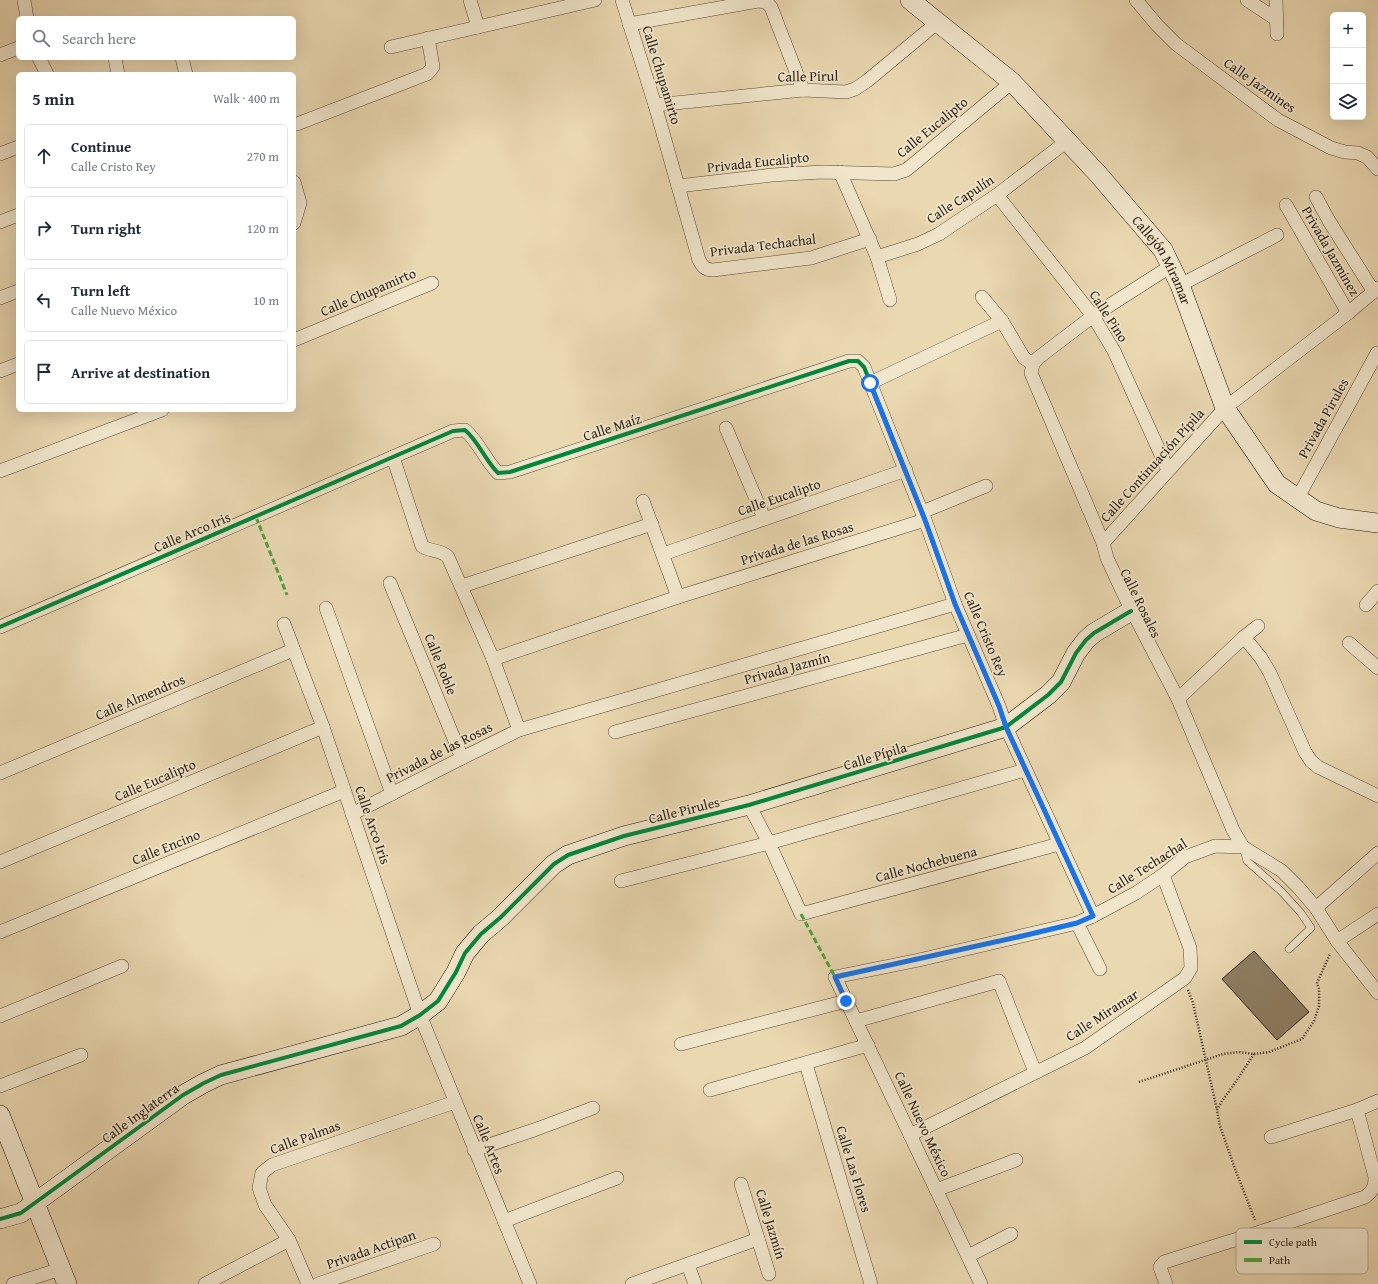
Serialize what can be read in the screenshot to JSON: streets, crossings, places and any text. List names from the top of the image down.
{
  "streets": {
    "street": [
      "Calle Chupamirto",
      "Calle Pirul",
      "Calle Jazmines",
      "Calle Eucalipto",
      "Privada Eucalipto",
      "Calle Capulín",
      "Privada Techachal",
      "Privada Jazminez",
      "Callejón Miramar",
      "Calle Pino",
      "Privada Pirules",
      "Calle Maíz",
      "Calle Continuación Pípila",
      "Calle Arco Iris",
      "Privada de las Rosas",
      "Calle Rosales",
      "Calle Cristo Rey",
      "Calle Roble",
      "Privada Jazmín",
      "Calle Almendros",
      "Calle Pípila",
      "Calle Pirules",
      "Calle Encino",
      "Calle Nochebuena",
      "Calle Techachal",
      "Calle Miramar",
      "Calle Inglaterra",
      "Calle Nuevo México",
      "Calle Palmas",
      "Calle Artes",
      "Calle Las Flores",
      "Calle Jazmín",
      "Privada Actipan"
    ]
  },
  "crossings": [
    ["Calle Chupamirto", "Calle Pirul"],
    ["Calle Chupamirto", "Privada Eucalipto"],
    ["Calle Chupamirto", "Privada Techachal"],
    ["Calle Pirul", "Callejón Miramar"],
    ["Calle Eucalipto", "Privada Eucalipto"],
    ["Calle Eucalipto", "Callejón Miramar"],
    ["Calle Eucalipto", "Calle Arco Iris"],
    ["Calle Eucalipto", "Calle Cristo Rey"],
    ["Calle Capulín", "Callejón Miramar"],
    ["Calle Capulín", "Calle Pino"],
    ["Callejón Miramar", "Privada Pirules"],
    ["Callejón Miramar", "Calle Continuación Pípila"],
    ["Calle Pino", "Calle Continuación Pípila"],
    ["Calle Maíz", "Calle Arco Iris"],
    ["Calle Maíz", "Calle Cristo Rey"],
    ["Calle Continuación Pípila", "Calle Rosales"],
    ["Calle Arco Iris", "Privada de las Rosas"],
    ["Calle Arco Iris", "Calle Almendros"],
    ["Calle Arco Iris", "Calle Pirules"],
    ["Calle Arco Iris", "Calle Encino"],
    ["Calle Arco Iris", "Calle Inglaterra"],
    ["Calle Arco Iris", "Calle Artes"],
    ["Privada de las Rosas", "Calle Cristo Rey"],
    ["Privada de las Rosas", "Calle Roble"],
    ["Calle Rosales", "Calle Techachal"],
    ["Calle Cristo Rey", "Privada Jazmín"],
    ["Calle Cristo Rey", "Calle Pípila"],
    ["Calle Cristo Rey", "Calle Nochebuena"],
    ["Calle Cristo Rey", "Calle Techachal"],
    ["Calle Pípila", "Calle Pirules"],
    ["Calle Pirules", "Calle Inglaterra"],
    ["Calle Pirules", "Calle Artes"],
    ["Calle Techachal", "Calle Nuevo México"],
    ["Calle Inglaterra", "Calle Artes"],
    ["Calle Palmas", "Calle Artes"]
  ],
  "legend": ["Cycle path", "Path"],
  "page": {
    "map_buttons": ["+", "−"],
    "search": "Search here",
    "heading": ["5 min", "Walk · 400 m"],
    "list": [
      ["Continue", "Calle Cristo Rey", "270 m"],
      ["Turn right", "120 m"],
      ["Turn left", "Calle Nuevo México", "10 m"],
      "Arrive at destination"
    ]
  }
}
